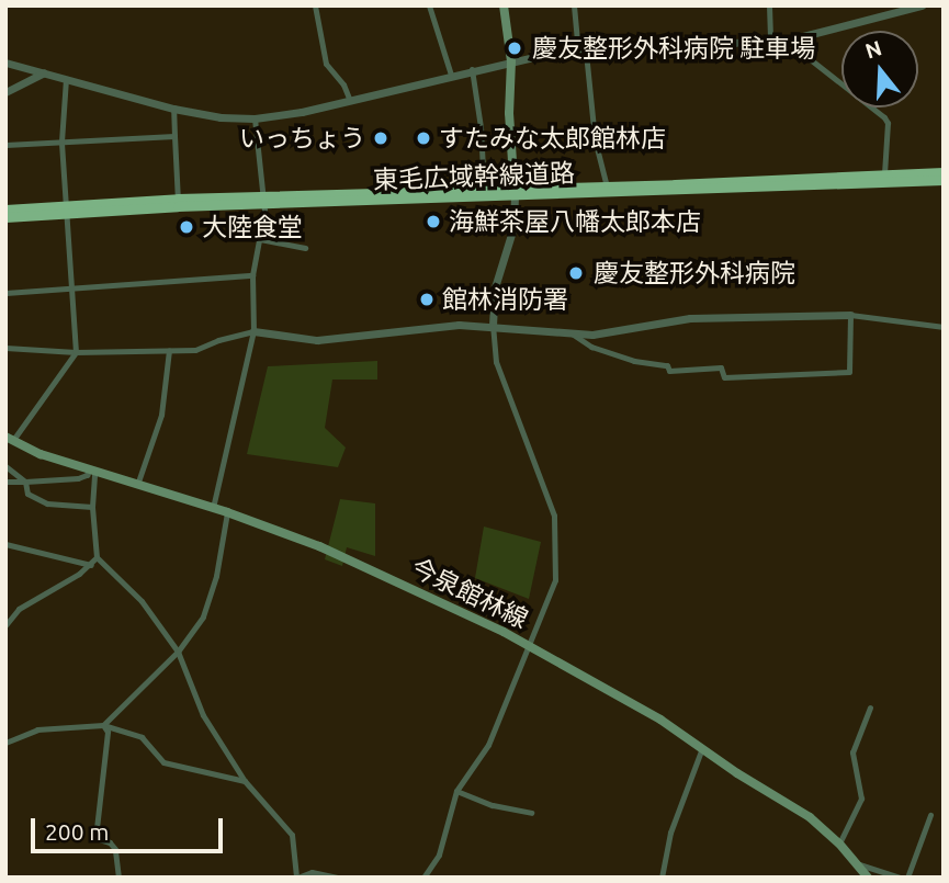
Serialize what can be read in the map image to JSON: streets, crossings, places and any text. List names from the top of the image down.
{
  "streets": {
    "highway": ["東毛広域幹線道路"],
    "main road": ["今泉館林線"]
  },
  "places": [
    "慶友整形外科病院 駐車場",
    "いっちょう",
    "すたみな太郎館林店",
    "海鮮茶屋八幡太郎本店",
    "大陸食堂",
    "慶友整形外科病院",
    "館林消防署"
  ],
  "scale_bar": "200 m",
  "north": "top"
}
